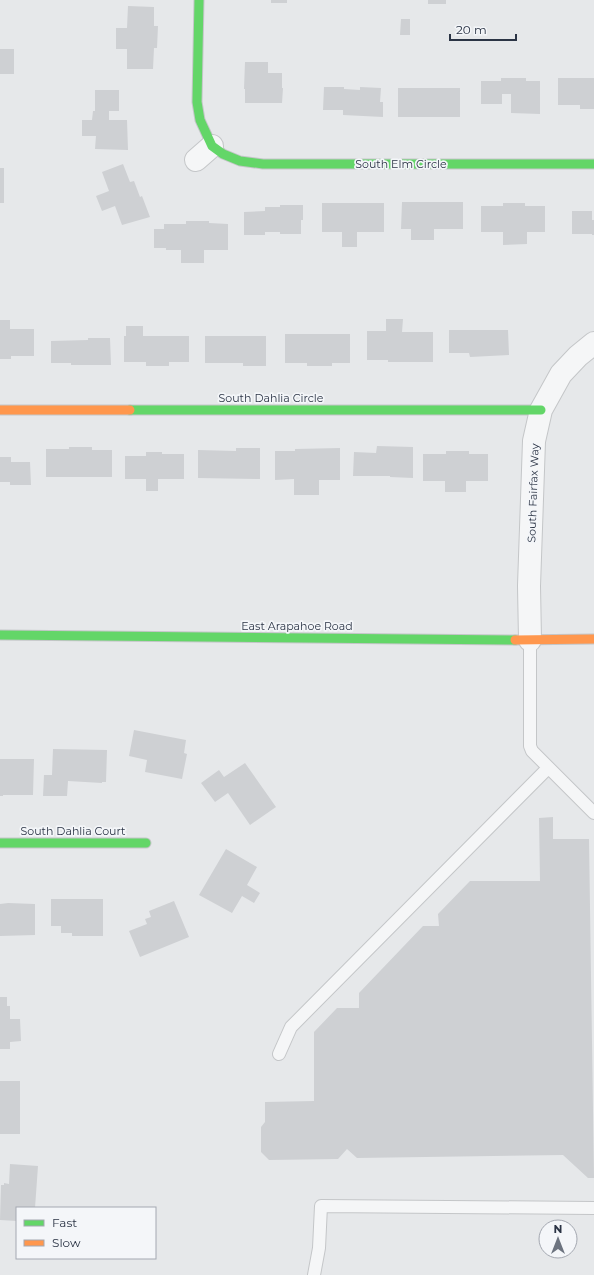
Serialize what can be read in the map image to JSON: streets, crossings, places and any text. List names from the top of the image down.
{
  "streets": {
    "street": [
      "South Elm Circle",
      "South Dahlia Circle",
      "South Fairfax Way",
      "East Arapahoe Road",
      "South Dahlia Court"
    ]
  },
  "crossings": [
    ["South Dahlia Circle", "South Fairfax Way"],
    ["South Fairfax Way", "East Arapahoe Road"]
  ],
  "legend": ["Fast", "Slow"],
  "scale_bar": "20 m",
  "north": "top"
}
